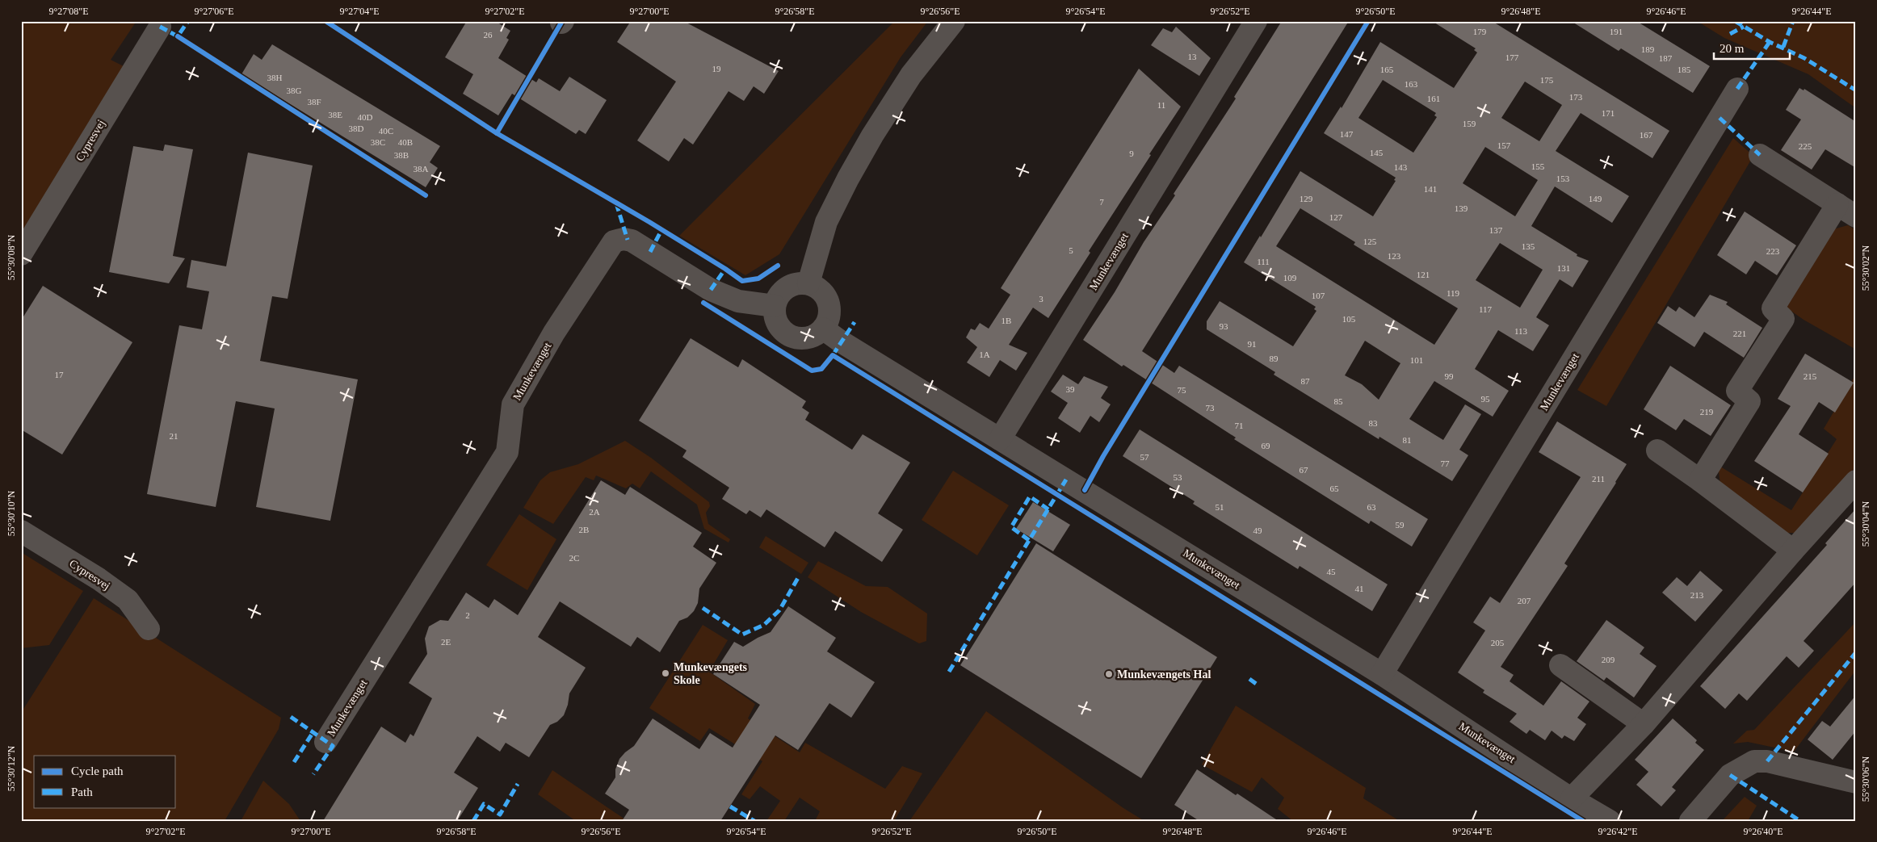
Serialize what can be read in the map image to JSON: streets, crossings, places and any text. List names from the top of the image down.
{
  "streets": {
    "street": ["Cypresvej", "Munkevænget"]
  },
  "places": ["Munkevængets Skole", "Munkevængets Hal"],
  "house_numbers": [
    "179",
    "191",
    "26",
    "189",
    "13",
    "177",
    "187",
    "19",
    "165",
    "185",
    "38H",
    "175",
    "163",
    "38G",
    "173",
    "161",
    "38F",
    "11",
    "171",
    "38E",
    "40D",
    "159",
    "38D",
    "40C",
    "147",
    "167",
    "38C",
    "40B",
    "157",
    "225",
    "145",
    "9",
    "38B",
    "155",
    "143",
    "38A",
    "153",
    "141",
    "129",
    "149",
    "7",
    "139",
    "127",
    "137",
    "125",
    "135",
    "5",
    "223",
    "123",
    "111",
    "131",
    "121",
    "109",
    "119",
    "107",
    "3",
    "117",
    "105",
    "1B",
    "93",
    "113",
    "221",
    "91",
    "1A",
    "89",
    "101",
    "17",
    "99",
    "215",
    "87",
    "39",
    "75",
    "95",
    "85",
    "73",
    "219",
    "83",
    "71",
    "21",
    "81",
    "69",
    "57",
    "77",
    "67",
    "53",
    "211",
    "65",
    "51",
    "63",
    "2A",
    "59",
    "2B",
    "49",
    "2C",
    "45",
    "41",
    "213",
    "207",
    "2",
    "2E",
    "205",
    "209"
  ],
  "legend": ["Cycle path", "Path"],
  "scale_bar": "20 m",
  "coordinates": [
    "9°27'08\"E",
    "9°27'06\"E",
    "9°27'04\"E",
    "9°27'02\"E",
    "9°27'00\"E",
    "9°26'58\"E",
    "9°26'56\"E",
    "9°26'54\"E",
    "9°26'52\"E",
    "9°26'50\"E",
    "9°26'48\"E",
    "9°26'46\"E",
    "9°26'44\"E",
    "55°30'08\"N",
    "55°30'02\"N",
    "55°30'10\"N",
    "55°30'04\"N",
    "55°30'12\"N",
    "55°30'06\"N",
    "9°26'42\"E",
    "9°26'40\"E"
  ]
}
